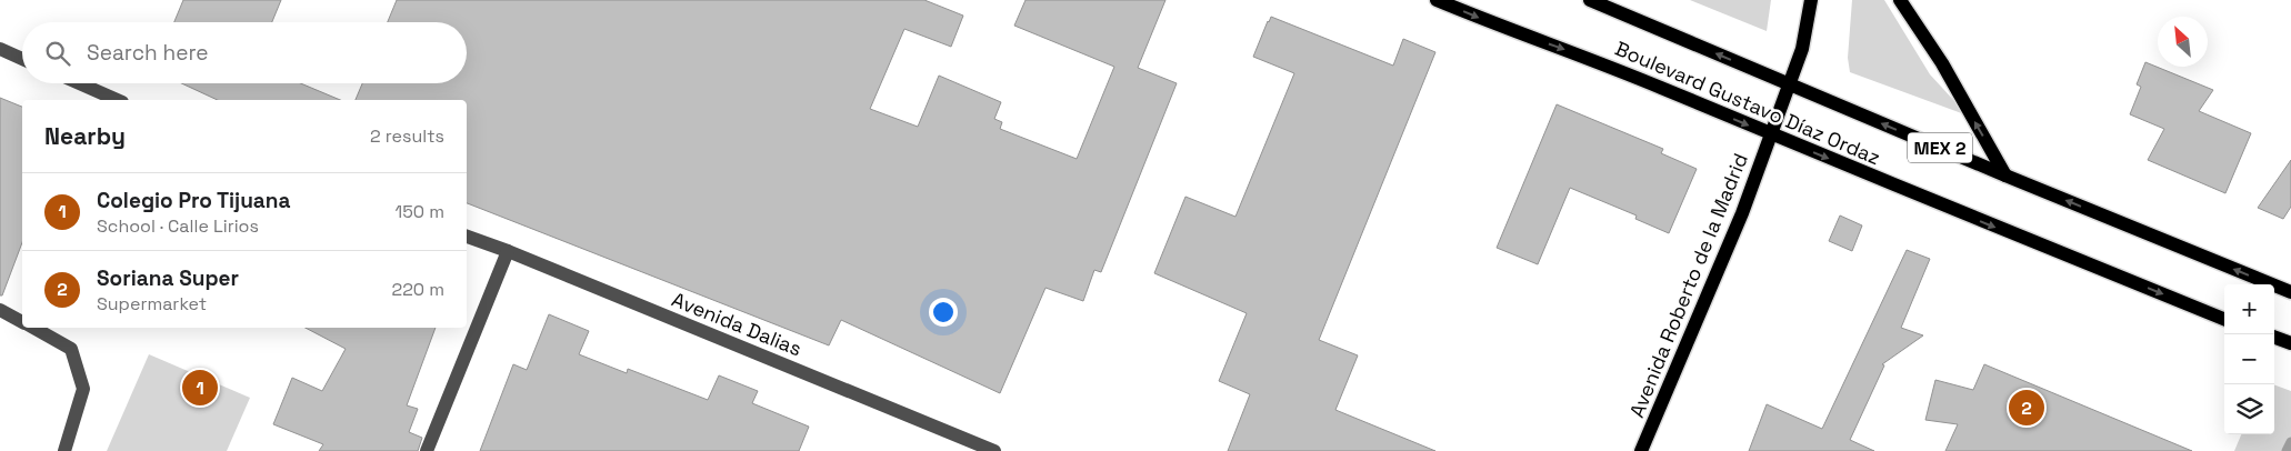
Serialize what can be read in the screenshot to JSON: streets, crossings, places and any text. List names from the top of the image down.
{
  "streets": {
    "main road": ["Boulevard Gustavo Díaz Ordaz", "MEX 2", "Avenida Roberto de la Madrid"],
    "street": ["Avenida Dalias"]
  },
  "crossings": [
    ["Boulevard Gustavo Díaz Ordaz", "Avenida Roberto de la Madrid"]
  ],
  "north": "top left",
  "page": {
    "search": "Search here",
    "heading": ["Nearby", "2 results"],
    "list": [
      {
        "mark": "1",
        "name": "Colegio Pro Tijuana",
        "note": "School · Calle Lirios",
        "value": "150 m"
      },
      {
        "mark": "2",
        "name": "Soriana Super",
        "note": "Supermarket",
        "value": "220 m"
      }
    ],
    "map_buttons": ["+", "−"],
    "pins": ["1", "2"]
  }
}
